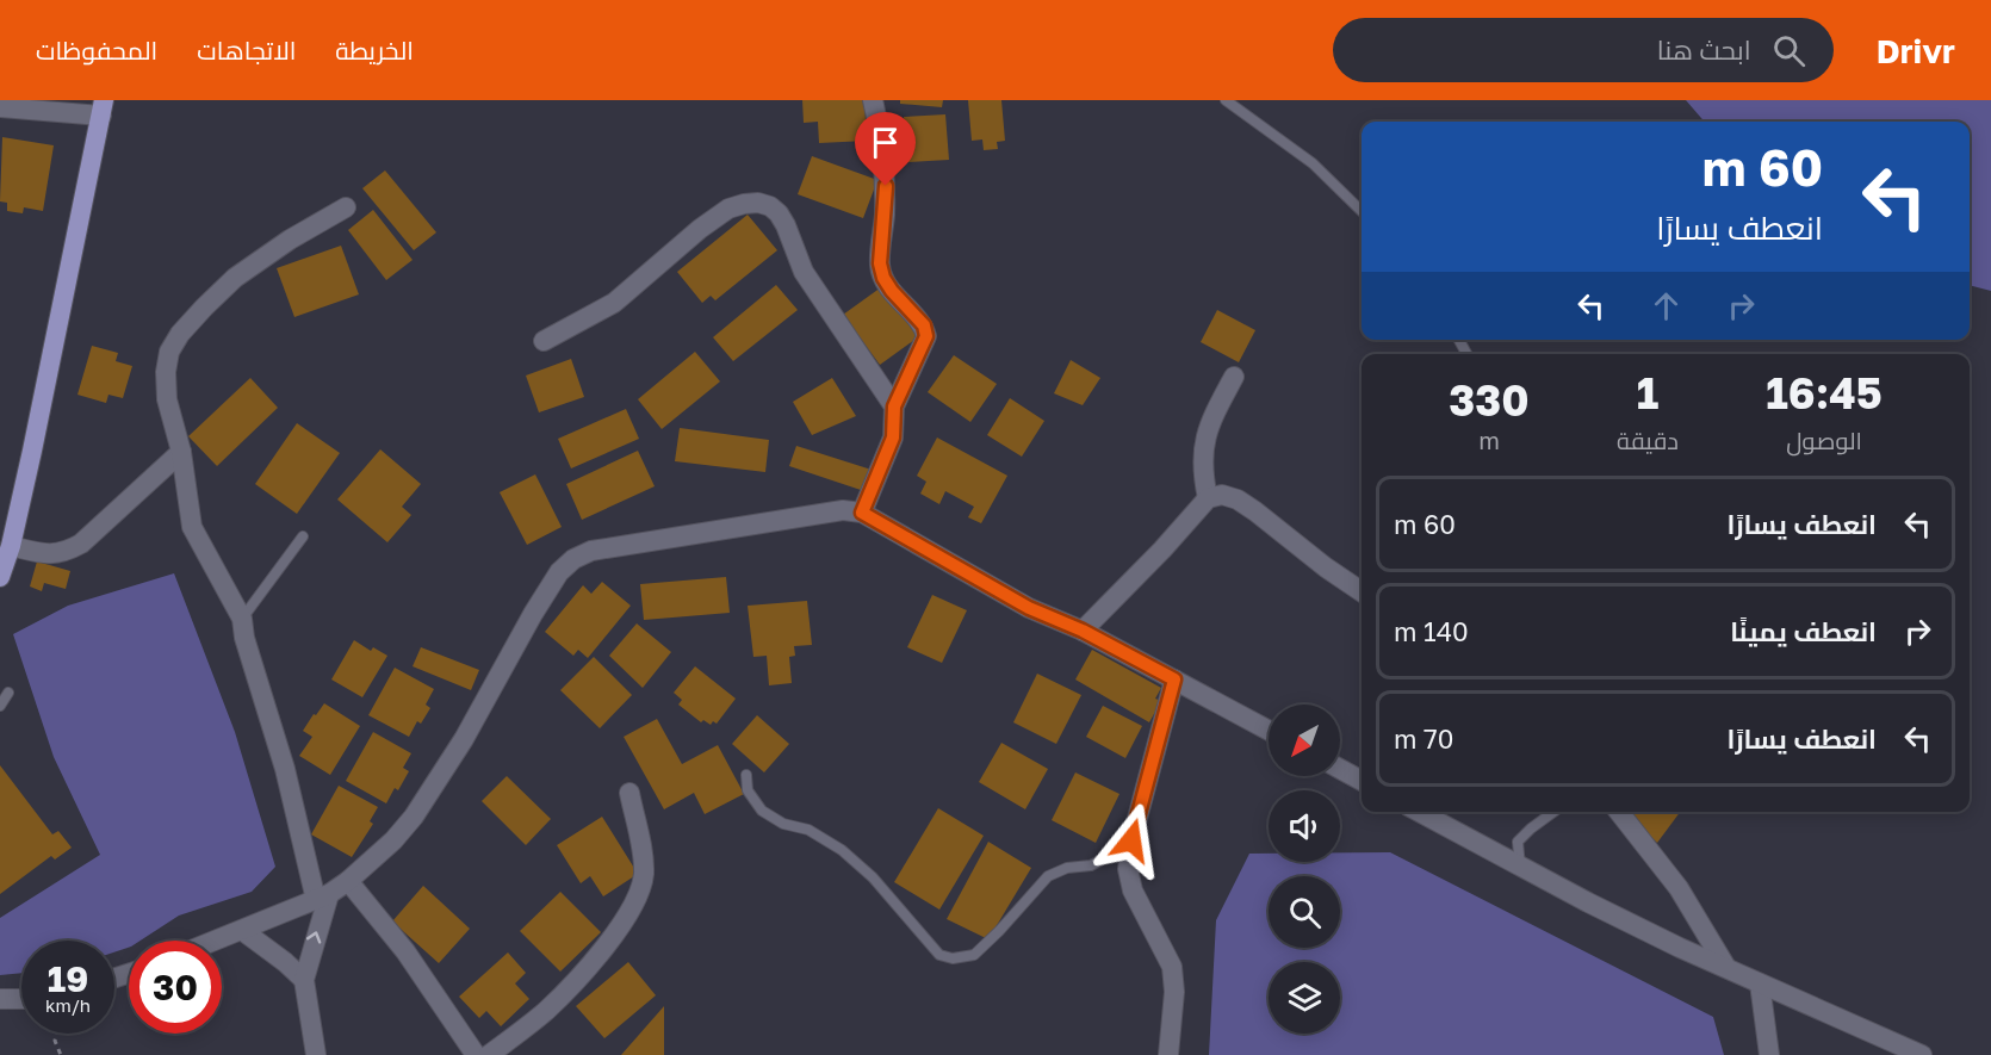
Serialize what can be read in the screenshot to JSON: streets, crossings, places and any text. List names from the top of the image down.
{
  "north": "bottom left",
  "page": {
    "header": "Drivr",
    "search": "ابحث هنا",
    "nav": ["الخريطة", "الاتجاهات", "المحفوظات"],
    "turn": ["60 m", "انعطف يسارًا"],
    "eta": [
      "16:45",
      "الوصول",
      "1",
      "دقيقة",
      "330",
      "m"
    ],
    "list": [
      {
        "name": "انعطف يسارًا",
        "value": "60 m"
      },
      {
        "name": "انعطف يمينًا",
        "value": "140 m"
      },
      {
        "name": "انعطف يسارًا",
        "value": "70 m"
      }
    ],
    "speed": "19 km/h",
    "limit": "30"
  }
}
